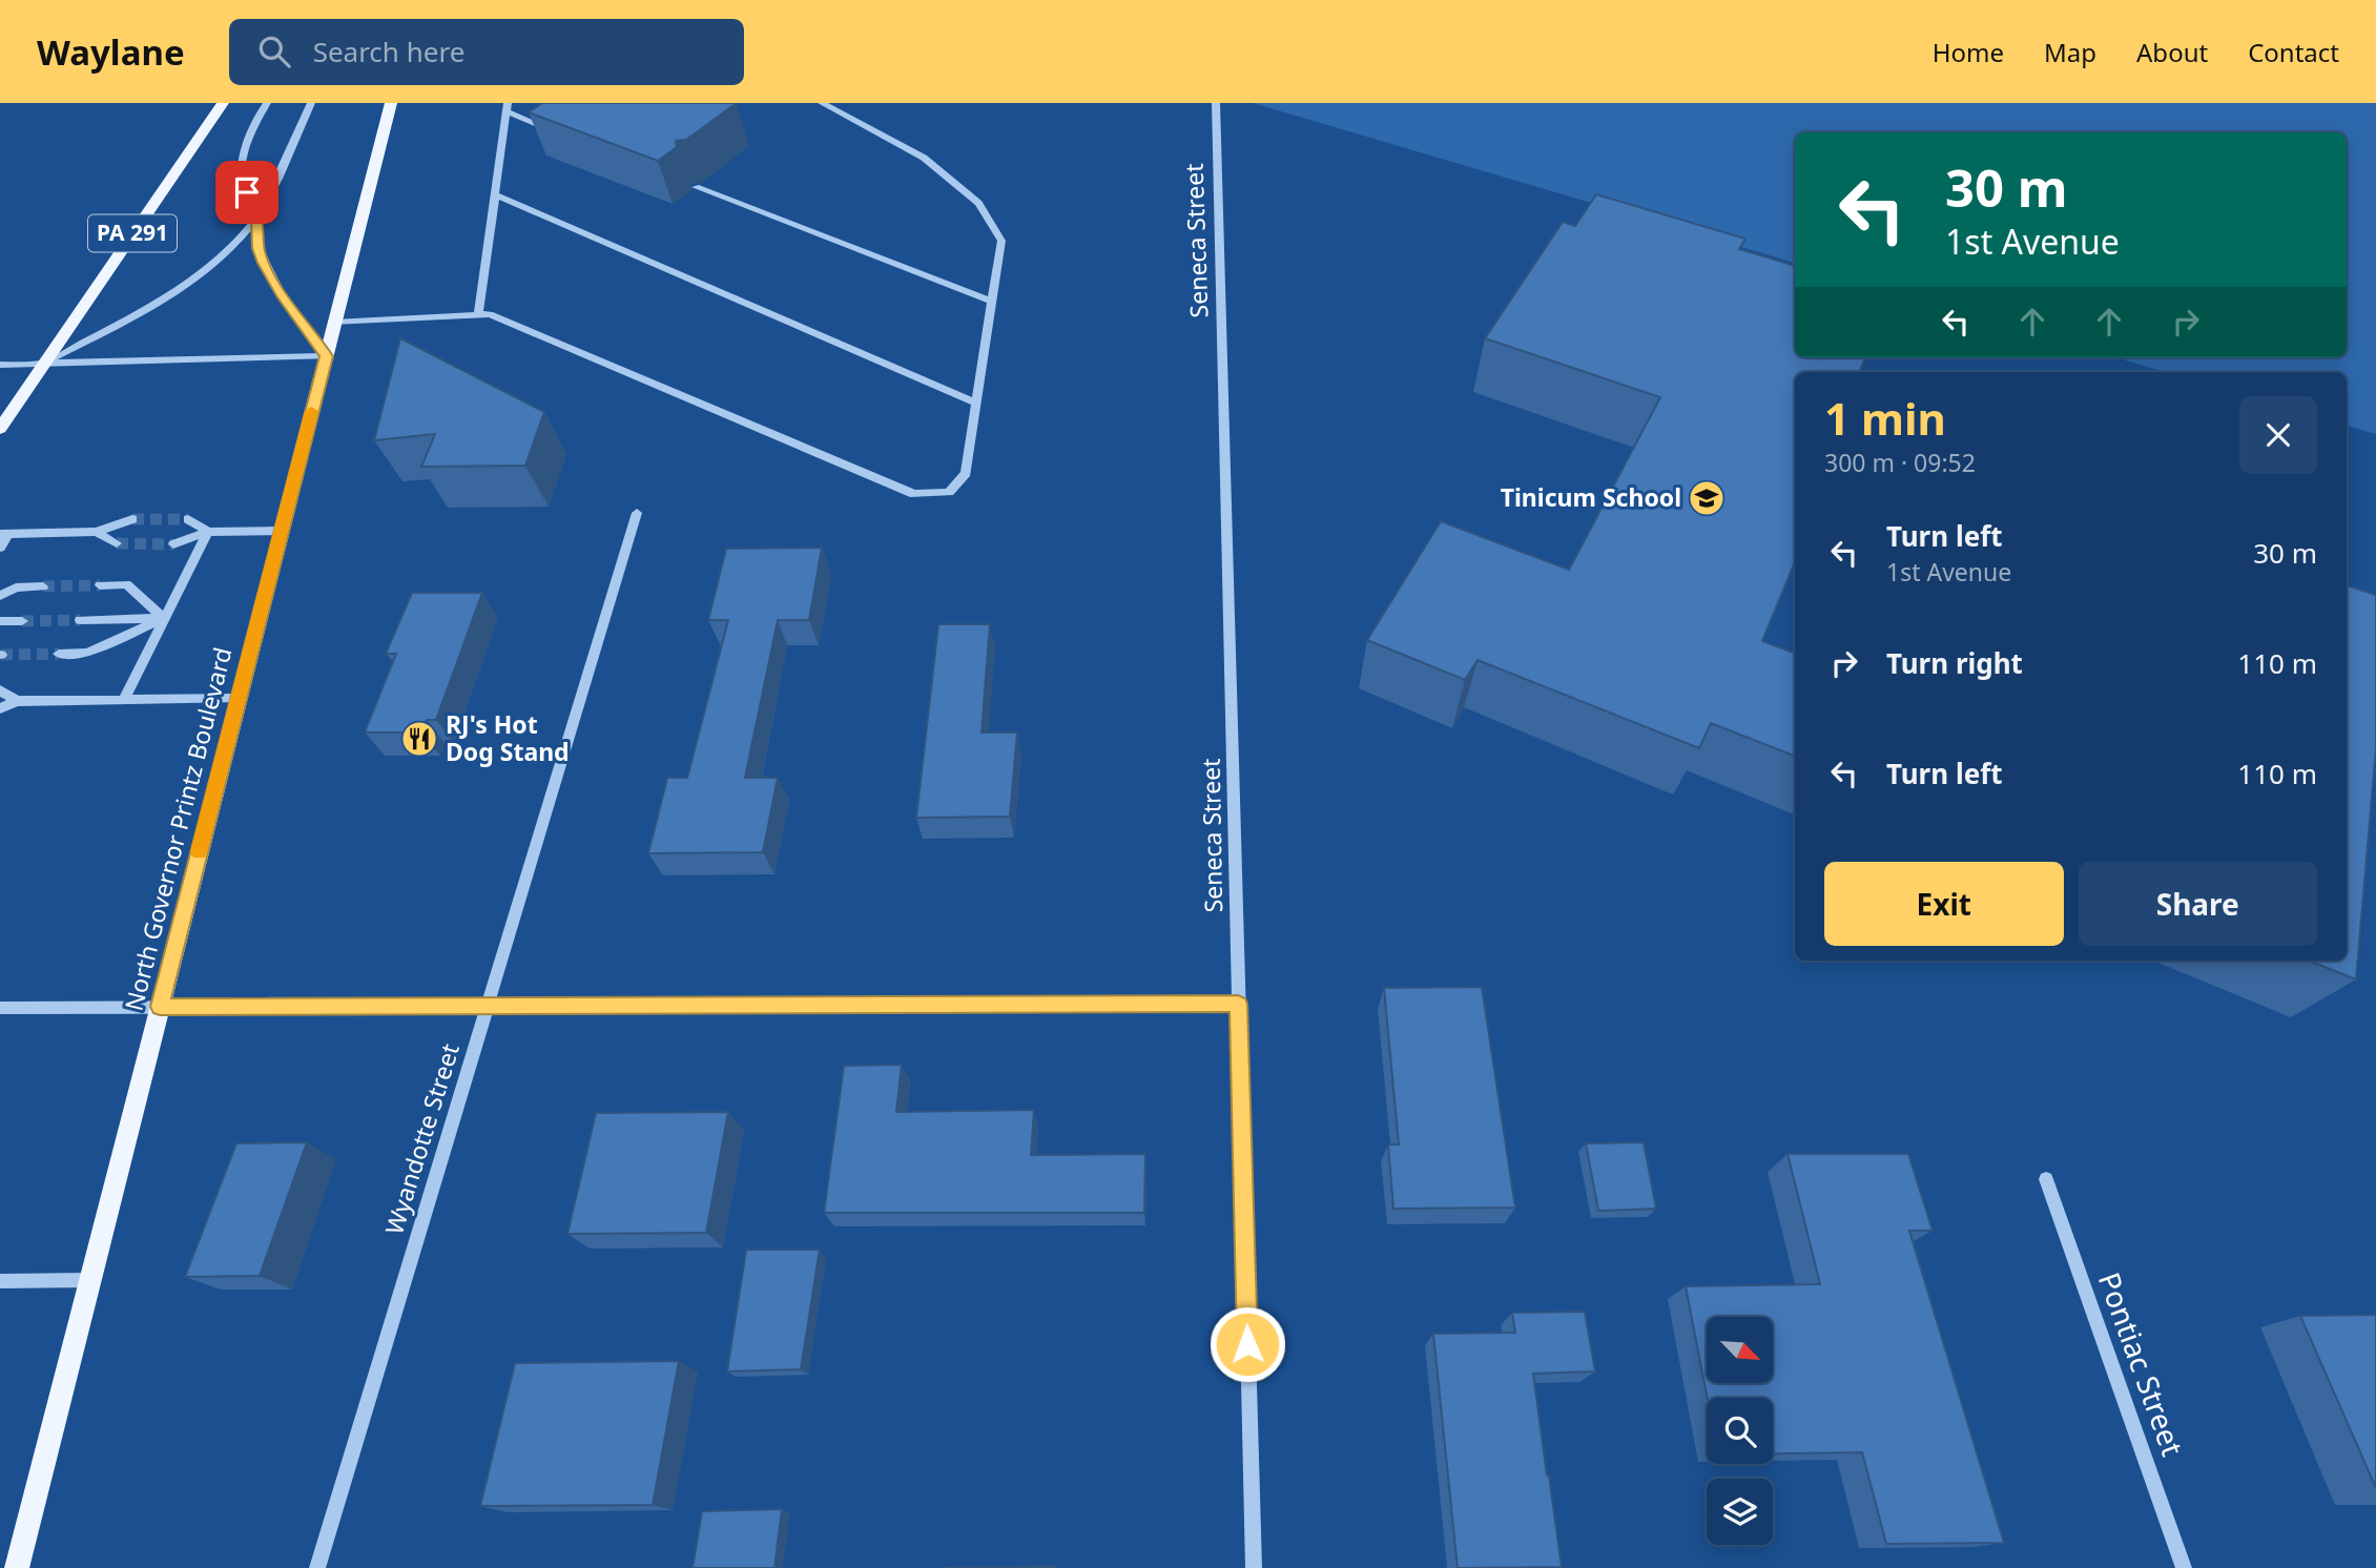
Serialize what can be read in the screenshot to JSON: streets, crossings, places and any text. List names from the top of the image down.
{
  "streets": {
    "main road": ["PA 291", "North Governor Printz Boulevard"],
    "street": ["Seneca Street", "Wyandotte Street", "Pontiac Street"]
  },
  "places": {
    "school or university": ["Tinicum School"],
    "restaurant": ["RJ's Hot Dog Stand"]
  },
  "north": "bottom right",
  "page": {
    "header": "Waylane",
    "search": "Search here",
    "nav": [
      "Home",
      "Map",
      "About",
      "Contact"
    ],
    "turn": ["30 m", "1st Avenue"],
    "heading": ["1 min", "300 m · 09:52"],
    "list": [
      {
        "name": "Turn left",
        "note": "1st Avenue",
        "value": "30 m"
      },
      {
        "name": "Turn right",
        "value": "110 m"
      },
      {
        "name": "Turn left",
        "value": "110 m"
      }
    ],
    "buttons": ["Exit", "Share"]
  }
}
